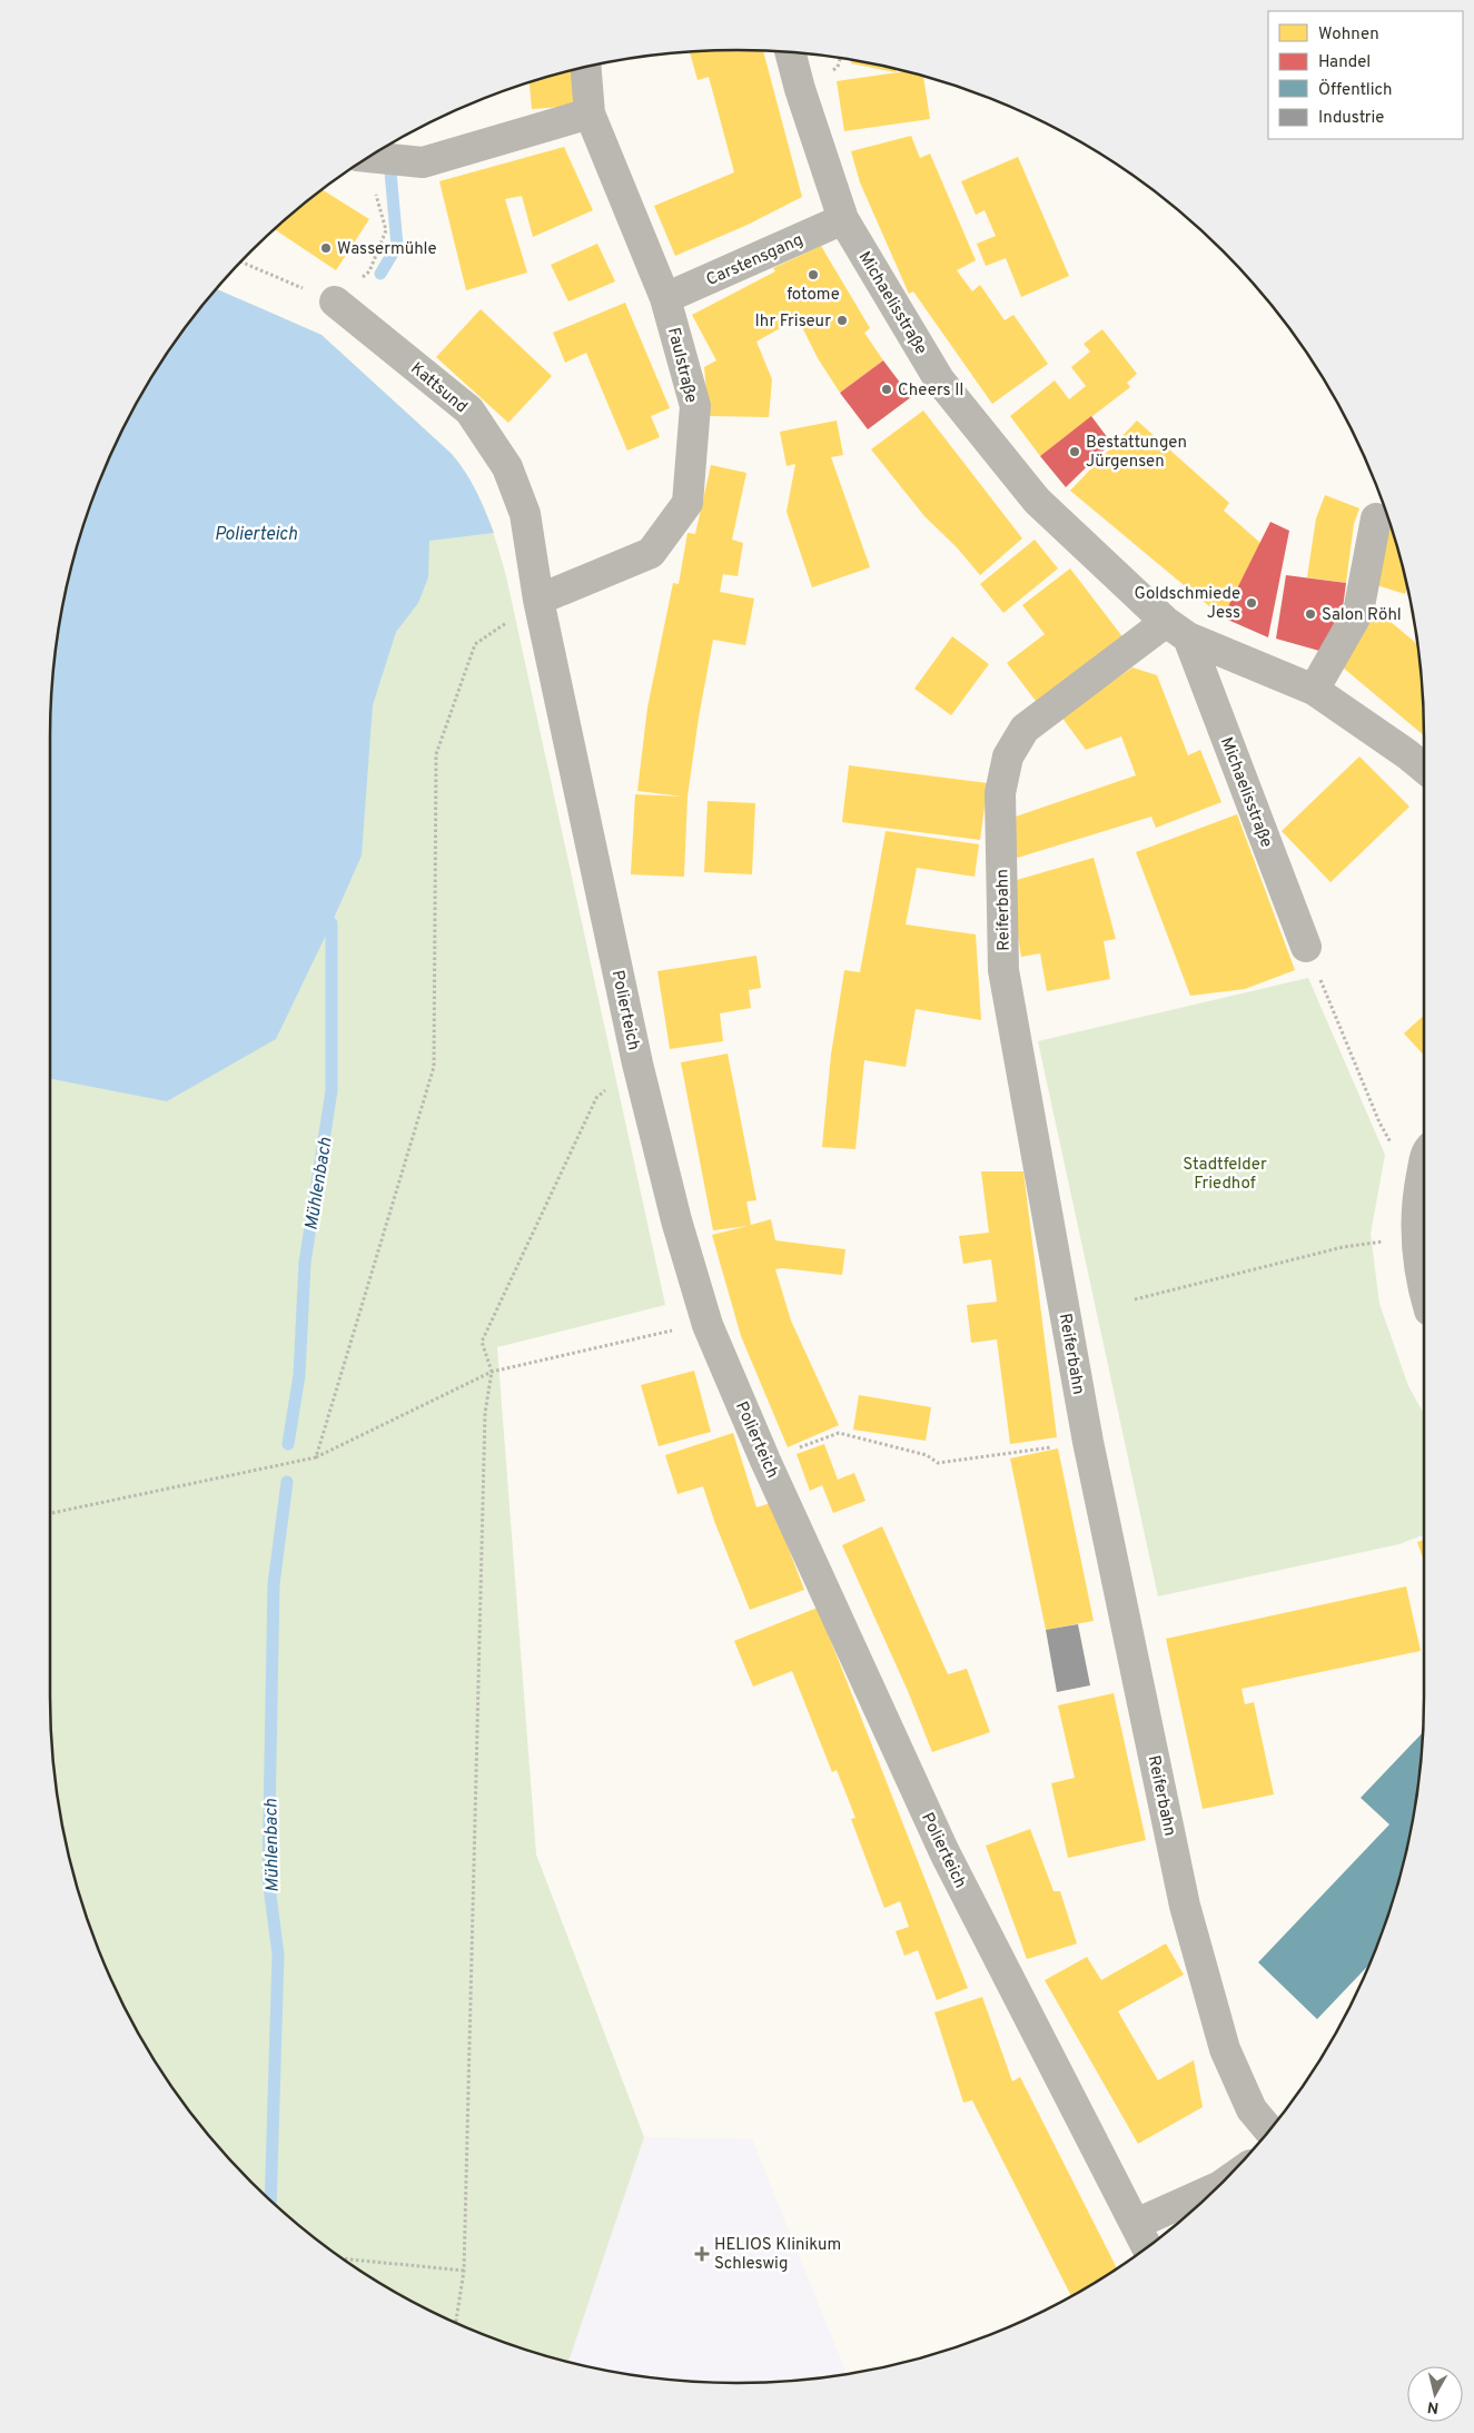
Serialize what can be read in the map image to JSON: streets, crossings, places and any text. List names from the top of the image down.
{
  "streets": {
    "street": [
      "Carstensgang",
      "Michaelisstraße",
      "Faulstraße",
      "Kattsund",
      "Reiferbahn",
      "Polierteich"
    ]
  },
  "crossings": [
    ["Carstensgang", "Michaelisstraße"],
    ["Carstensgang", "Faulstraße"],
    ["Michaelisstraße", "Reiferbahn"],
    ["Faulstraße", "Kattsund"],
    ["Faulstraße", "Polierteich"],
    ["Kattsund", "Polierteich"]
  ],
  "water": ["Polierteich", "Mühlenbach"],
  "parks": ["Stadtfelder Friedhof"],
  "places": {
    "other": [
      "Wassermühle",
      "fotome",
      "Ihr Friseur",
      "Cheers II",
      "Bestattungen Jürgensen",
      "Goldschmiede Jess",
      "Salon Röhl"
    ],
    "health": ["HELIOS Klinikum Schleswig"]
  },
  "legend": [
    "Wohnen",
    "Handel",
    "Öffentlich",
    "Industrie"
  ],
  "north": "bottom"
}
